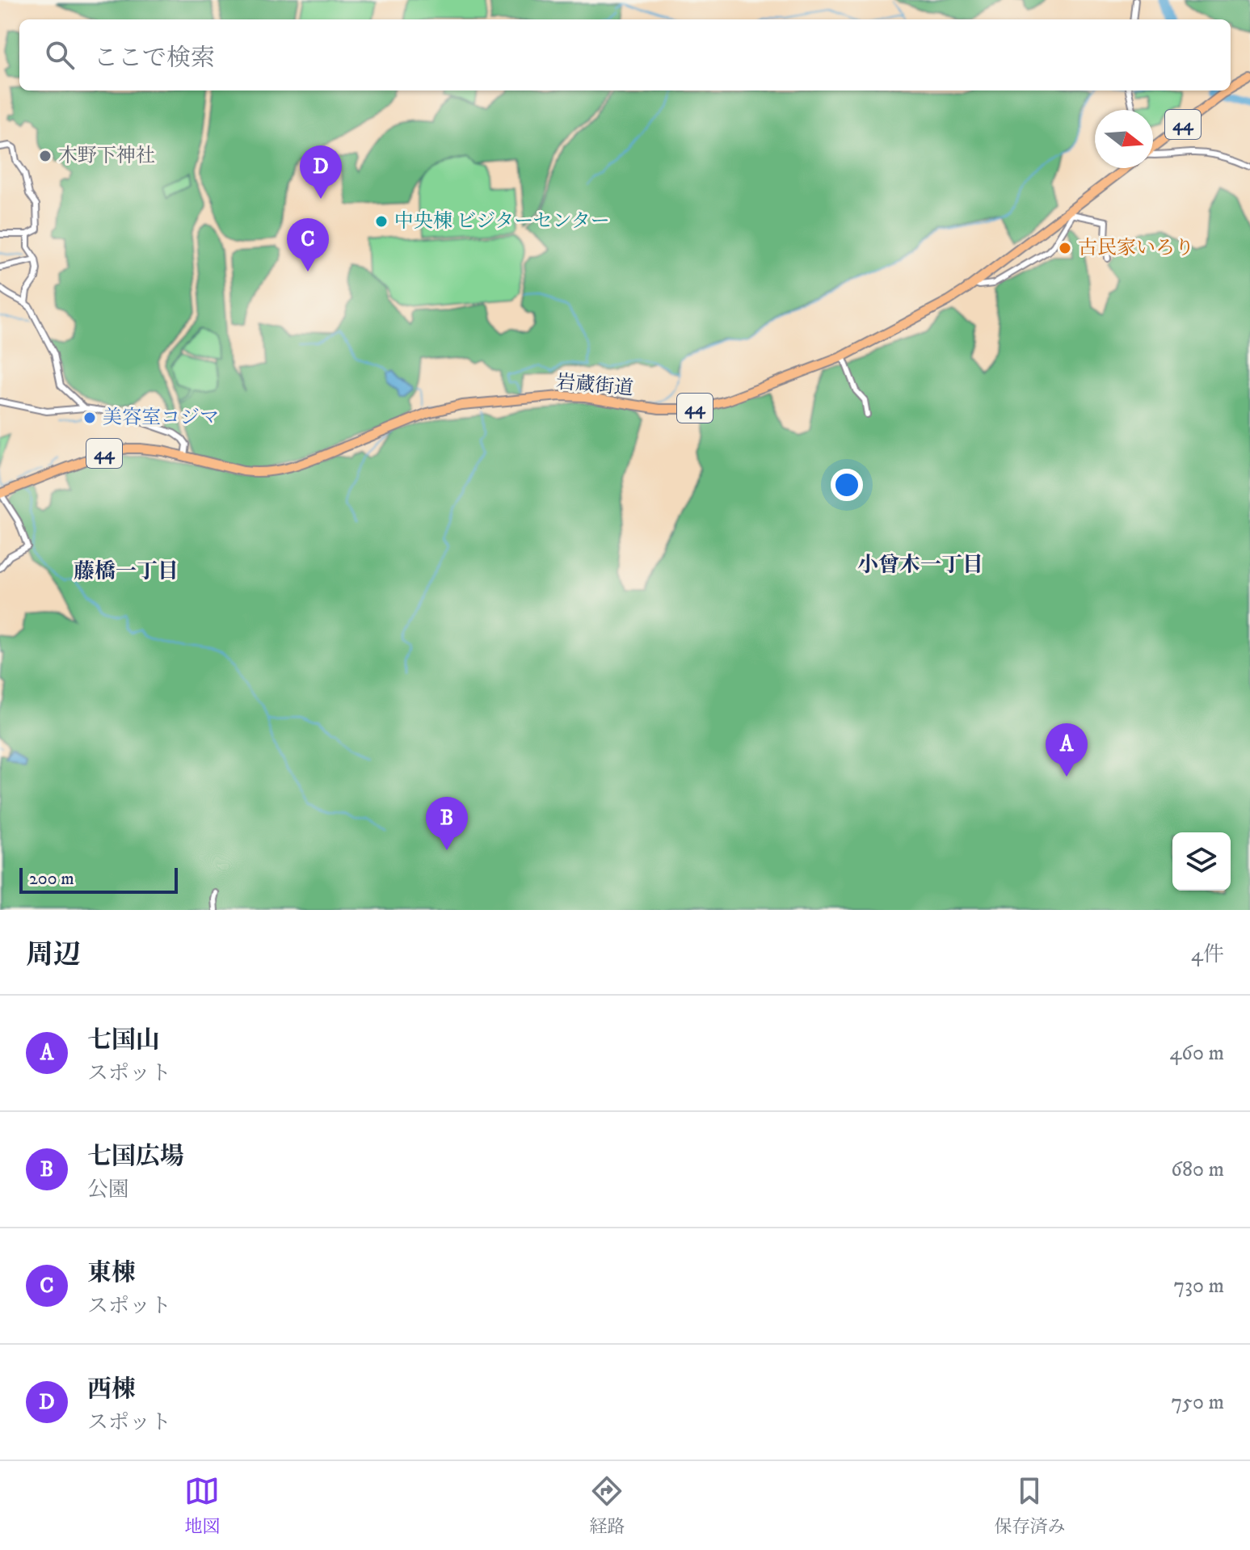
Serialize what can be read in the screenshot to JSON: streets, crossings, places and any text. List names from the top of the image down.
{
  "streets": {
    "main road": ["44", "岩蔵街道"]
  },
  "districts": ["小曾木一丁目", "藤橋一丁目"],
  "places": [
    "木野下神社",
    "中央棟 ビジターセンター",
    "古民家いろり",
    "美容室コジマ"
  ],
  "scale_bar": "200 m",
  "north": "right",
  "page": {
    "search": "ここで検索",
    "pins": [
      "D",
      "C",
      "A",
      "B"
    ],
    "scale": "200 m",
    "heading": ["周辺", "4件"],
    "list": [
      {
        "mark": "A",
        "name": "七国山",
        "note": "スポット",
        "value": "460 m"
      },
      {
        "mark": "B",
        "name": "七国広場",
        "note": "公園",
        "value": "680 m"
      },
      {
        "mark": "C",
        "name": "東棟",
        "note": "スポット",
        "value": "730 m"
      },
      {
        "mark": "D",
        "name": "西棟",
        "note": "スポット",
        "value": "750 m"
      }
    ],
    "nav": ["地図", "経路", "保存済み"]
  }
}
